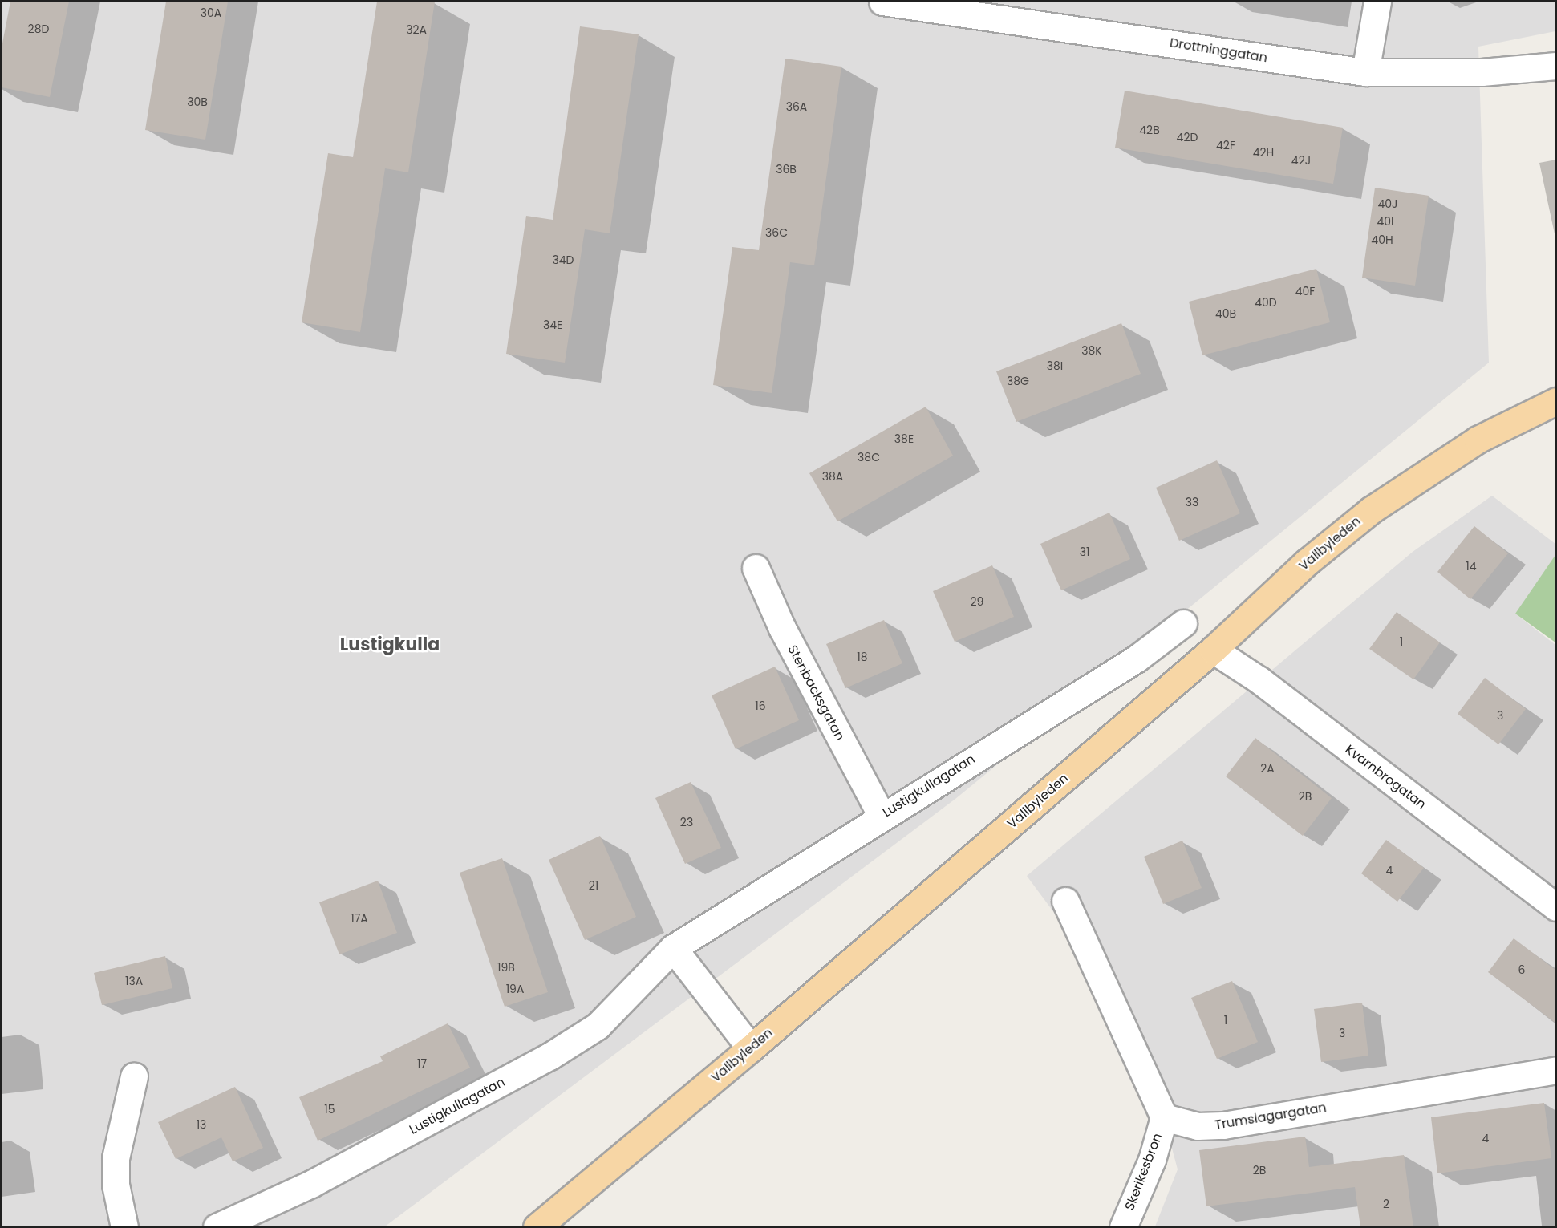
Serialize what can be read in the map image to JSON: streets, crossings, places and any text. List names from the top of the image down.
{
  "streets": {
    "main road": ["Vallbyleden"],
    "street": [
      "Drottninggatan",
      "Stenbacksgatan",
      "Kvarnbrogatan",
      "Lustigkullagatan",
      "Trumslagargatan",
      "Skerikesbron"
    ]
  },
  "crossings": [
    ["Vallbyleden", "Kvarnbrogatan"],
    ["Stenbacksgatan", "Lustigkullagatan"],
    ["Trumslagargatan", "Skerikesbron"]
  ],
  "districts": ["Lustigkulla"],
  "house_numbers": [
    "30A",
    "28D",
    "32A",
    "30B",
    "36A",
    "42B",
    "42D",
    "42F",
    "42H",
    "42J",
    "36B",
    "40J",
    "40I",
    "36C",
    "40H",
    "34D",
    "40F",
    "40D",
    "40B",
    "34E",
    "38K",
    "38I",
    "38G",
    "38E",
    "38C",
    "38A",
    "33",
    "31",
    "14",
    "29",
    "1",
    "18",
    "16",
    "3",
    "2A",
    "2B",
    "23",
    "4",
    "21",
    "17A",
    "19B",
    "6",
    "13A",
    "19A",
    "1",
    "3",
    "17",
    "15",
    "13",
    "4",
    "2B",
    "2"
  ]
}
